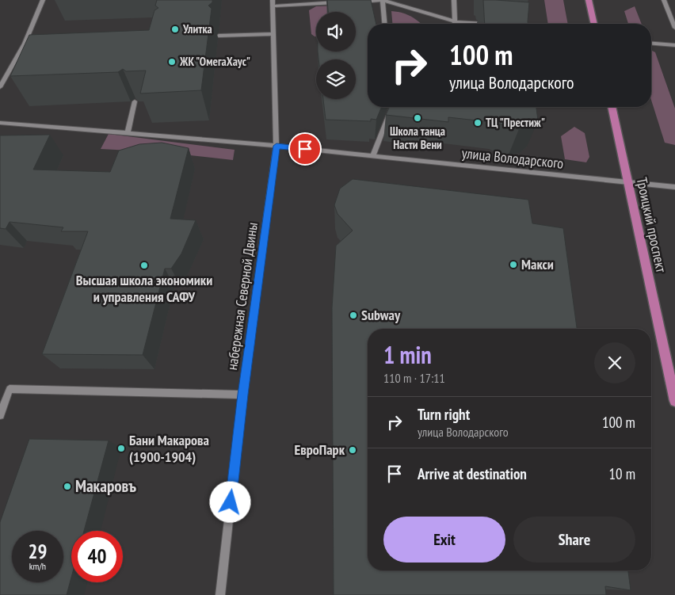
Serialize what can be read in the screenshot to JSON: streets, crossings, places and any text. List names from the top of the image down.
{
  "streets": {
    "main road": ["Троицкий проспект"],
    "street": ["улица Володарского", "набережная Северной Двины"]
  },
  "crossings": [
    ["улица Володарского", "Троицкий проспект"],
    ["улица Володарского", "набережная Северной Двины"]
  ],
  "places": [
    "Улитка",
    "ЖК \"ОмегаХаус\"",
    "Школа танца Насти Вени",
    "ТЦ \"Престиж\"",
    "Макси",
    "Высшая школа экономики и управления САФУ",
    "Subway",
    "Бани Макарова (1900-1904)",
    "ЕвроПарк",
    "Макаровъ"
  ],
  "page": {
    "turn": ["100 m", "улица Володарского"],
    "heading": ["1 min", "110 m · 17:11"],
    "list": [
      {
        "name": "Turn right",
        "note": "улица Володарского",
        "value": "100 m"
      },
      {
        "name": "Arrive at destination",
        "value": "10 m"
      }
    ],
    "buttons": ["Exit", "Share"],
    "speed": "29 km/h",
    "limit": "40"
  }
}
